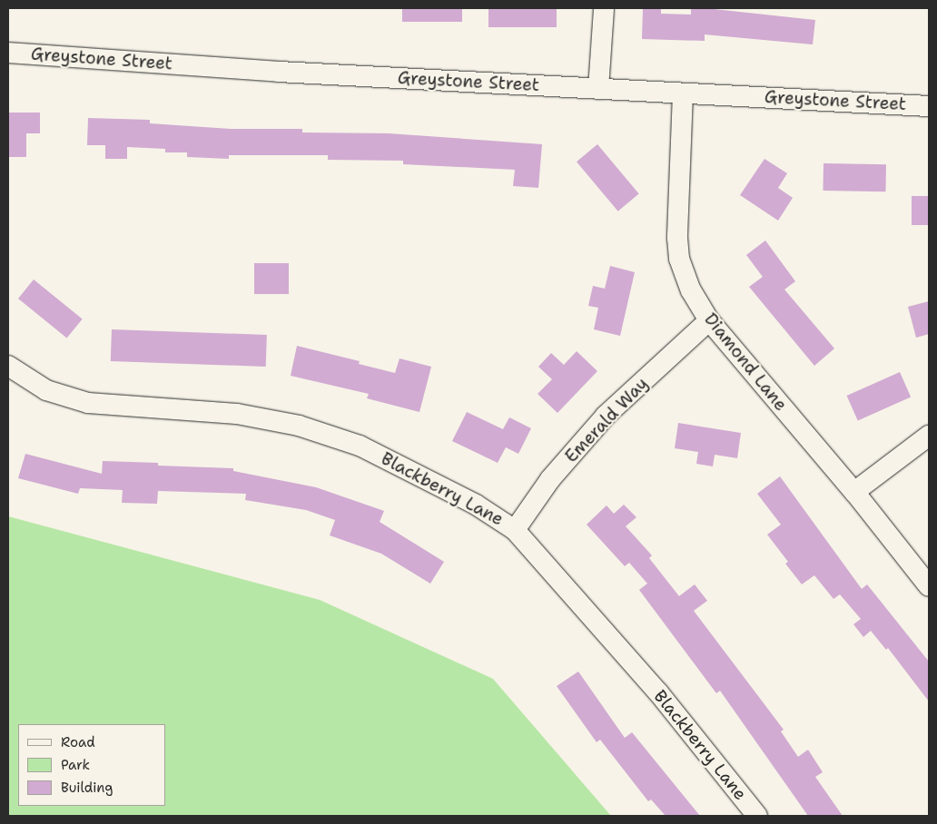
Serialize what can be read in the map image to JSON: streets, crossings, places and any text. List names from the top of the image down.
{
  "streets": {
    "street": [
      "Greystone Street",
      "Diamond Lane",
      "Emerald Way",
      "Blackberry Lane"
    ]
  },
  "crossings": [
    ["Greystone Street", "Diamond Lane"],
    ["Diamond Lane", "Emerald Way"],
    ["Emerald Way", "Blackberry Lane"]
  ],
  "legend": ["Road", "Park", "Building"]
}
